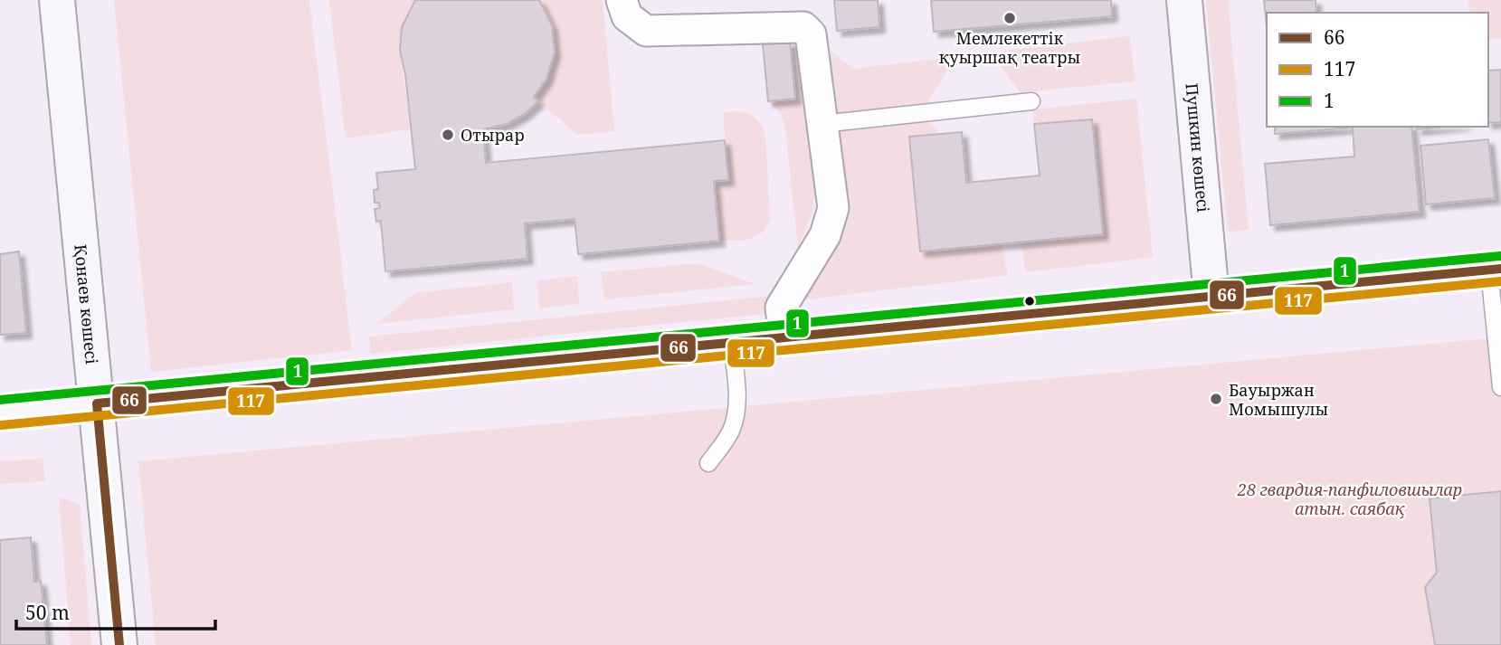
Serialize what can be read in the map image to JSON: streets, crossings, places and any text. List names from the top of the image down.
{
  "streets": {
    "street": ["Пушкин көшесі", "Қонаев көшесі"]
  },
  "parks": ["28 гвардия-панфиловшылар атын. саябақ"],
  "places": ["Мемлекеттік қуыршақ театры", "Отырар", "Бауыржан Момышулы"],
  "lines": ["transit line 1", "transit line 66", "transit line 117"],
  "legend": ["66", "117", "1"],
  "scale_bar": "50 m"
}
